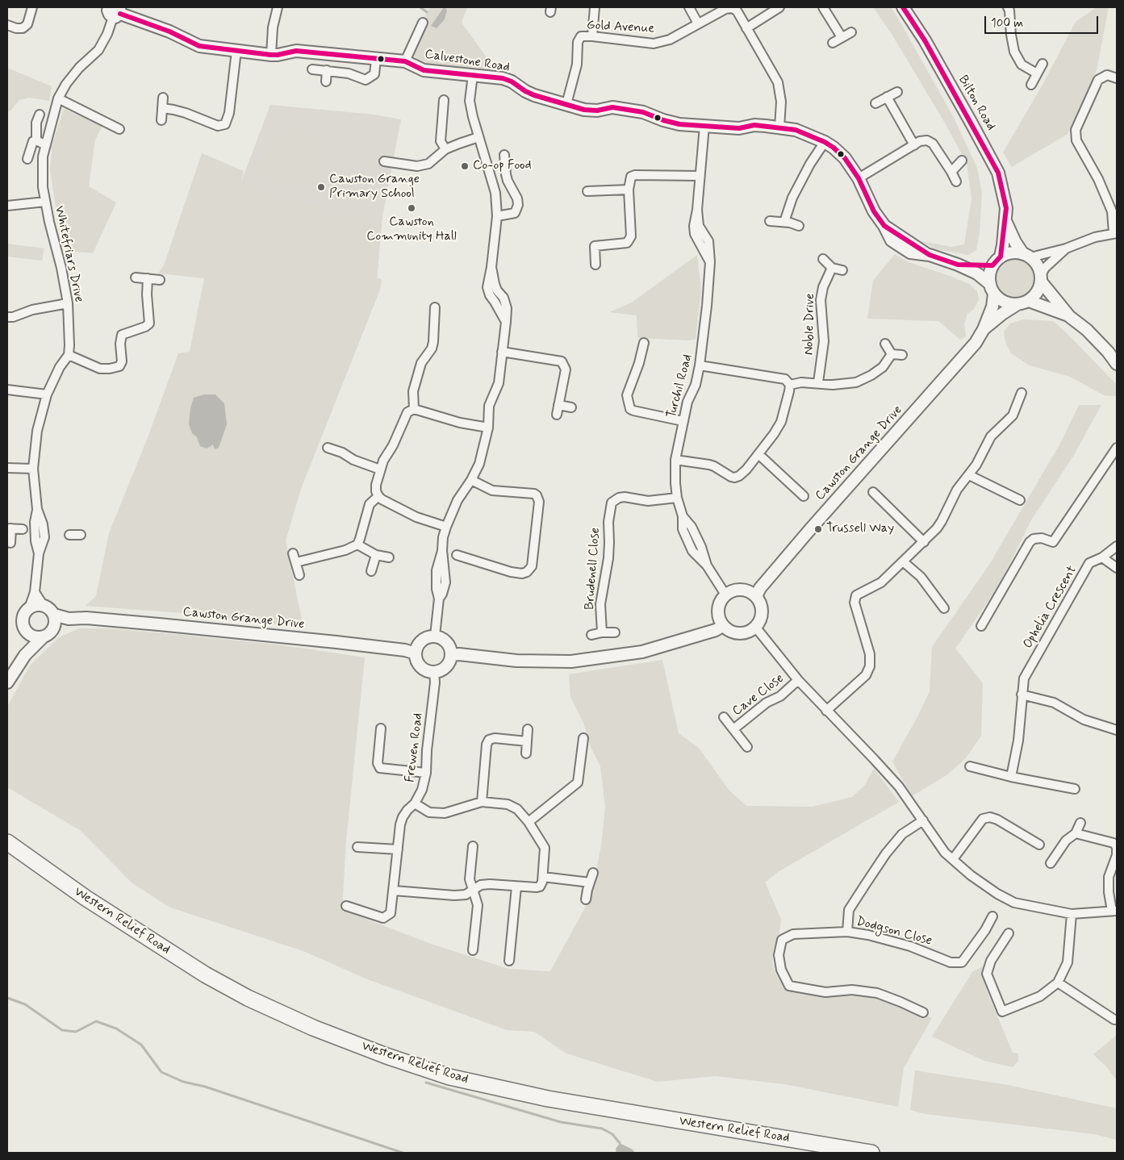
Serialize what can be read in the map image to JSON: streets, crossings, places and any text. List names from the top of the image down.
{
  "streets": {
    "highway": ["Western Relief Road"],
    "street": [
      "Gold Avenue",
      "Calvestone Road",
      "Bilton Road",
      "Whitefriars Drive",
      "Noble Drive",
      "Turchil Road",
      "Cawston Grange Drive",
      "Brudenell Close",
      "Ophelia Crescent",
      "Cave Close",
      "Frewen Road",
      "Dodgson Close"
    ]
  },
  "crossings": [
    ["Gold Avenue", "Calvestone Road"],
    ["Calvestone Road", "Bilton Road"],
    ["Calvestone Road", "Whitefriars Drive"],
    ["Calvestone Road", "Turchil Road"],
    ["Calvestone Road", "Cawston Grange Drive"],
    ["Bilton Road", "Cawston Grange Drive"],
    ["Turchil Road", "Cawston Grange Drive"],
    ["Turchil Road", "Brudenell Close"],
    ["Cawston Grange Drive", "Frewen Road"]
  ],
  "places": [
    "Co-op Food",
    "Cawston Grange Primary School",
    "Cawston Community Hall",
    "Trussell Way"
  ],
  "scale_bar": "100 m"
}
